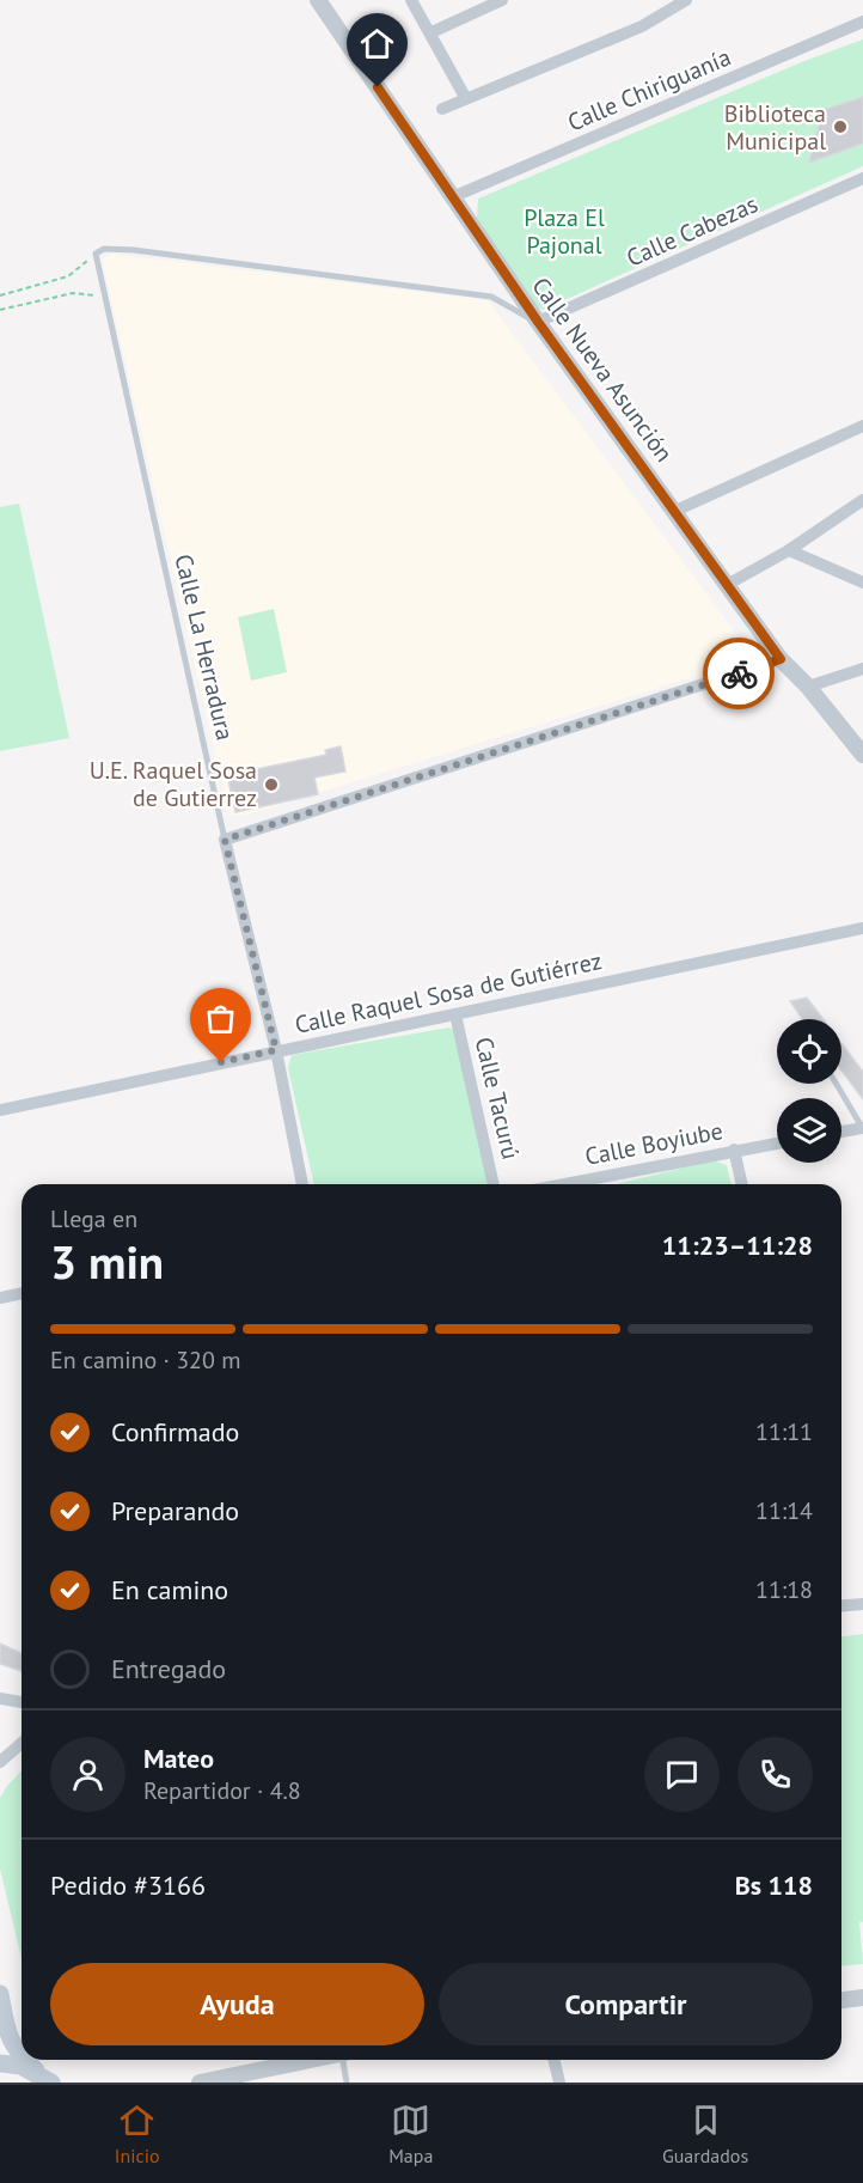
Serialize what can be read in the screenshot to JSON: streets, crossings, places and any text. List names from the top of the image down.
{
  "streets": {
    "street": [
      "Calle Chiriguanía",
      "Calle Cabezas",
      "Calle Nueva Asunción",
      "Calle La Herradura",
      "Calle Raquel Sosa de Gutiérrez",
      "Calle Tacurú",
      "Calle Boyiube"
    ]
  },
  "crossings": [
    ["Calle Chiriguanía", "Calle Nueva Asunción"],
    ["Calle Cabezas", "Calle Nueva Asunción"],
    ["Calle La Herradura", "Calle Raquel Sosa de Gutiérrez"],
    ["Calle Raquel Sosa de Gutiérrez", "Calle Tacurú"]
  ],
  "parks": ["Plaza El Pajonal"],
  "places": ["Biblioteca Municipal", "U.E. Raquel Sosa de Gutierrez"],
  "page": {
    "heading": ["3 min", "Llega en", "11:23–11:28"],
    "panel": [
      "Mateo",
      "Repartidor · 4.8",
      "Pedido #3166",
      "Bs 118"
    ],
    "bar": "En camino · 320 m",
    "list": [
      ["Confirmado", "11:11"],
      ["Preparando", "11:14"],
      ["En camino", "11:18"],
      "Entregado"
    ],
    "buttons": ["Ayuda", "Compartir"],
    "tabs": ["Inicio", "Mapa", "Guardados"]
  }
}
